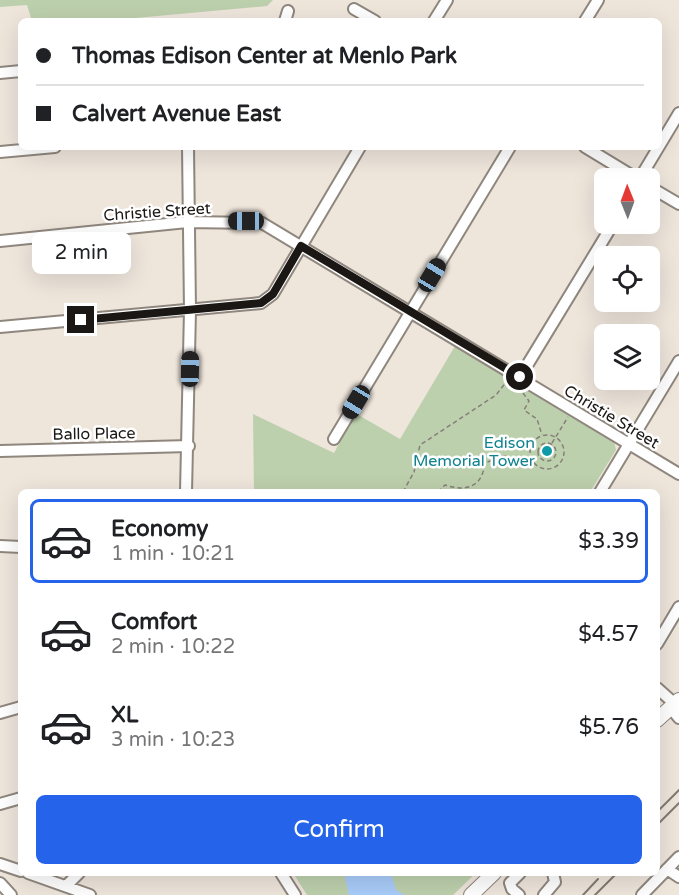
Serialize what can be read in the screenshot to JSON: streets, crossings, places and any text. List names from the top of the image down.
{
  "streets": {
    "street": ["Christie Street", "Ballo Place"]
  },
  "places": ["Edison Memorial Tower"],
  "north": "top",
  "page": {
    "banner": ["Thomas Edison Center at Menlo Park", "Calvert Avenue East"],
    "bubble": "2 min",
    "list": [
      {
        "name": "Economy",
        "note": "1 min · 10:21",
        "value": "$3.39"
      },
      {
        "name": "Comfort",
        "note": "2 min · 10:22",
        "value": "$4.57"
      },
      {
        "name": "XL",
        "note": "3 min · 10:23",
        "value": "$5.76"
      }
    ],
    "buttons": "Confirm"
  }
}
